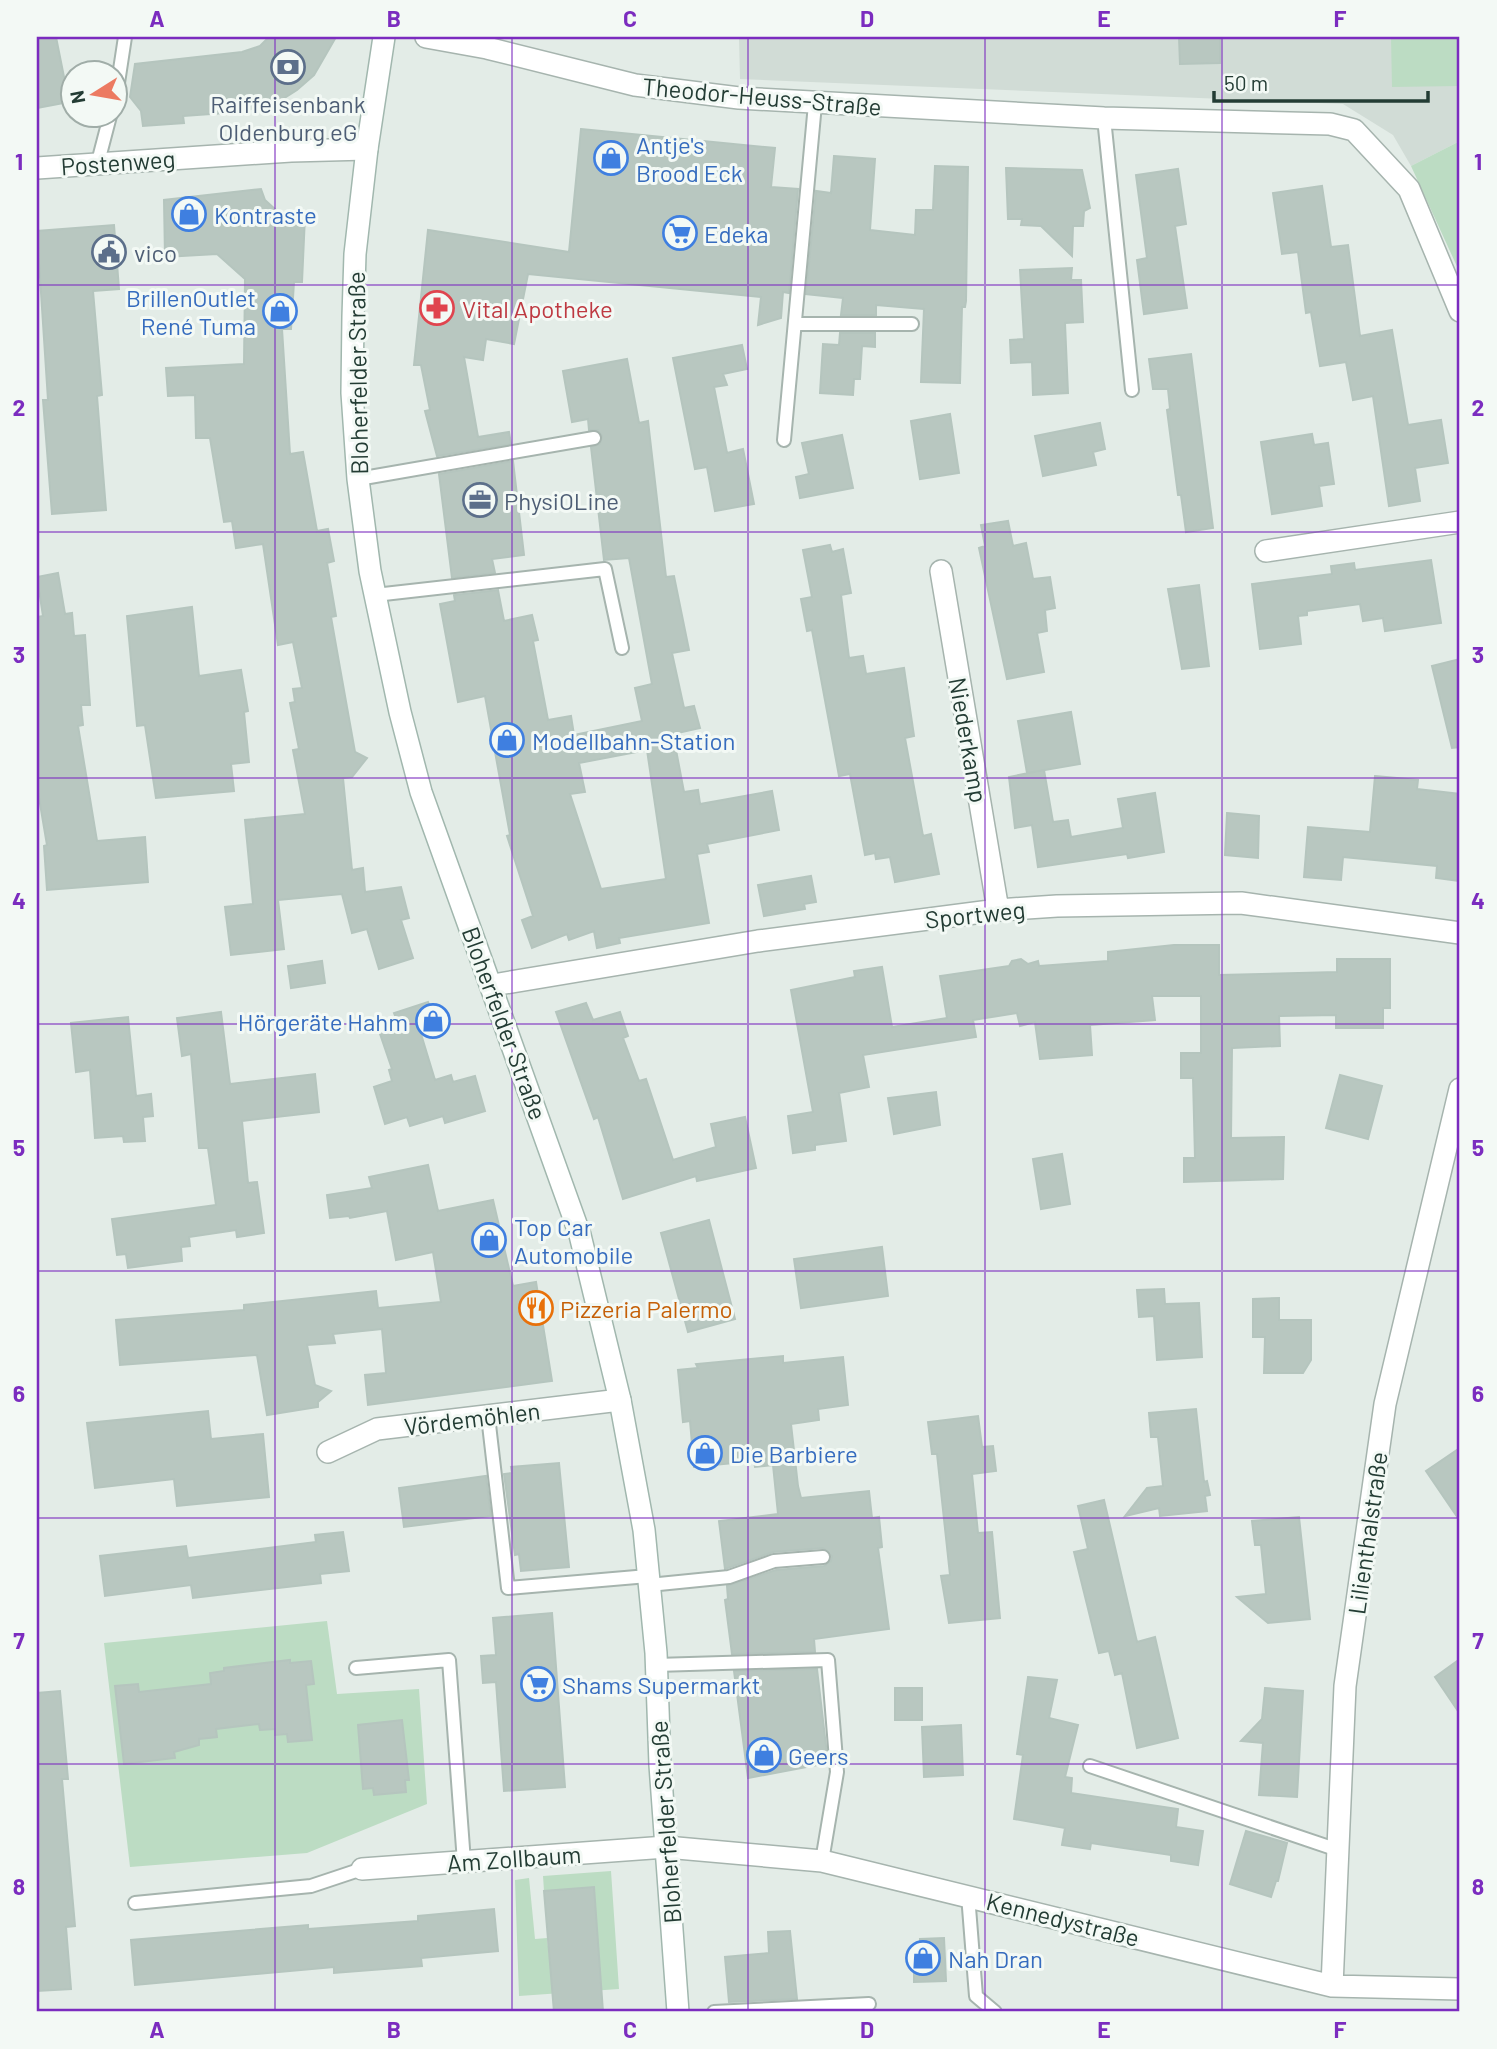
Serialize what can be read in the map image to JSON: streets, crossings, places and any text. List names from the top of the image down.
{
  "streets": {
    "street": [
      "Theodor-Heuss-Straße",
      "Postenweg",
      "Bloherfelder Straße",
      "Niederkamp",
      "Sportweg",
      "Vördemöhlen",
      "Lilienthalstraße",
      "Am Zollbaum",
      "Kennedystraße"
    ]
  },
  "crossings": [
    ["Postenweg", "Bloherfelder Straße"],
    ["Bloherfelder Straße", "Sportweg"],
    ["Bloherfelder Straße", "Vördemöhlen"],
    ["Bloherfelder Straße", "Am Zollbaum"],
    ["Bloherfelder Straße", "Kennedystraße"],
    ["Niederkamp", "Sportweg"],
    ["Lilienthalstraße", "Kennedystraße"],
    ["Am Zollbaum", "Kennedystraße"]
  ],
  "places": {
    "bank": ["Raiffeisenbank Oldenburg eG"],
    "shop": [
      "Antje's Brood Eck",
      "Kontraste",
      "BrillenOutlet René Tuma",
      "Modellbahn-Station",
      "Hörgeräte Hahm",
      "Top Car Automobile",
      "Die Barbiere",
      "Geers",
      "Nah Dran"
    ],
    "supermarket": ["Edeka", "Shams Supermarkt"],
    "public building": ["vico"],
    "pharmacy": ["Vital Apotheke"],
    "office": ["PhysiOLine"],
    "restaurant": ["Pizzeria Palermo"]
  },
  "scale_bar": "50 m",
  "north": "left",
  "grid": {
    "columns": [
      "A",
      "B",
      "C",
      "D",
      "E",
      "F"
    ],
    "rows": [
      "1",
      "2",
      "3",
      "4",
      "5",
      "6",
      "7",
      "8"
    ]
  }
}
